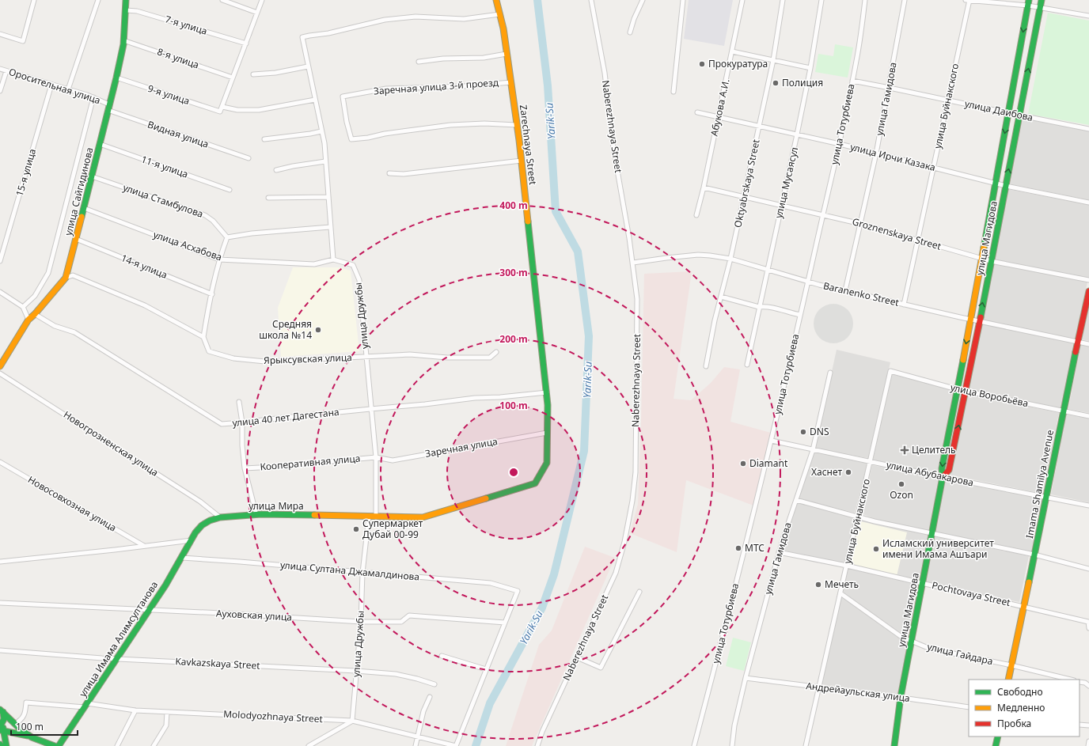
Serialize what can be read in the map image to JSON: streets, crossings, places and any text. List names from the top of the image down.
{
  "streets": {
    "main road": [
      "Zarechnaya Street",
      "улица Сайгидинова",
      "улица Магидова",
      "Imama Shamilya Avenue",
      "улица Мира",
      "улица Имама Алимсултанова"
    ],
    "street": [
      "7-я улица",
      "8-я улица",
      "Оросительная улица",
      "Заречная улица 3-й проезд",
      "9-я улица",
      "улица Гамидова",
      "улица Буйнакского",
      "Абукова А.И.",
      "улица Даибова",
      "улица Тотурбиева",
      "Naberezhnaya Street",
      "Видная улица",
      "улица Ирчи Казака",
      "11-я улица",
      "15-я улица",
      "улица Мусаясул",
      "Oktyabrskaya Street",
      "улица Стамбулова",
      "Groznenskaya Street",
      "улица Асхабова",
      "14-я улица",
      "Baranenko Street",
      "улица Дружбы",
      "Ярыксувская улица",
      "улица Воробьёва",
      "улица 40 лет Дагестана",
      "Новогрозненская улица",
      "Заречная улица",
      "Кооперативная улица",
      "улица Абубакарова",
      "Новосовхозная улица",
      "улица Султана Джамалдинова",
      "Pochtovaya Street",
      "Ауховская улица",
      "улица Гайдара",
      "Kavkazskaya Street",
      "Андрейаульская улица",
      "Molodyozhnaya Street"
    ]
  },
  "crossings": [
    ["7-я улица", "улица Сайгидинова"],
    ["8-я улица", "улица Сайгидинова"],
    ["Оросительная улица", "Видная улица"],
    ["Оросительная улица", "15-я улица"],
    ["Оросительная улица", "улица Сайгидинова"],
    ["Заречная улица 3-й проезд", "Zarechnaya Street"],
    ["9-я улица", "улица Сайгидинова"],
    ["улица Гамидова", "улица Даибова"],
    ["улица Гамидова", "улица Ирчи Казака"],
    ["улица Гамидова", "Groznenskaya Street"],
    ["улица Гамидова", "Baranenko Street"],
    ["улица Гамидова", "улица Абубакарова"],
    ["улица Гамидова", "Pochtovaya Street"],
    ["улица Гамидова", "Андрейаульская улица"],
    ["улица Буйнакского", "улица Даибова"],
    ["улица Буйнакского", "улица Ирчи Казака"],
    ["улица Буйнакского", "Groznenskaya Street"],
    ["улица Буйнакского", "Baranenko Street"],
    ["улица Буйнакского", "улица Воробьёва"],
    ["улица Буйнакского", "улица Абубакарова"],
    ["улица Буйнакского", "Pochtovaya Street"],
    ["улица Буйнакского", "улица Гайдара"],
    ["улица Буйнакского", "Андрейаульская улица"],
    ["Абукова А.И.", "улица Ирчи Казака"],
    ["Абукова А.И.", "Groznenskaya Street"],
    ["улица Даибова", "улица Тотурбиева"],
    ["улица Даибова", "улица Магидова"],
    ["улица Тотурбиева", "улица Ирчи Казака"],
    ["улица Тотурбиева", "Groznenskaya Street"],
    ["улица Тотурбиева", "Baranenko Street"],
    ["улица Тотурбиева", "улица Абубакарова"],
    ["Naberezhnaya Street", "Baranenko Street"],
    ["Видная улица", "улица Сайгидинова"],
    ["Zarechnaya Street", "улица 40 лет Дагестана"],
    ["Zarechnaya Street", "Заречная улица"],
    ["Zarechnaya Street", "улица Мира"],
    ["улица Ирчи Казака", "улица Мусаясул"],
    ["улица Ирчи Казака", "Oktyabrskaya Street"],
    ["улица Ирчи Казака", "улица Магидова"],
    ["11-я улица", "улица Сайгидинова"],
    ["улица Мусаясул", "Groznenskaya Street"],
    ["улица Мусаясул", "Baranenko Street"],
    ["Oktyabrskaya Street", "Groznenskaya Street"],
    ["Oktyabrskaya Street", "Baranenko Street"],
    ["улица Сайгидинова", "улица Стамбулова"],
    ["улица Сайгидинова", "улица Асхабова"],
    ["улица Сайгидинова", "14-я улица"],
    ["улица Сайгидинова", "улица 40 лет Дагестана"],
    ["Groznenskaya Street", "улица Магидова"],
    ["улица Магидова", "Baranenko Street"],
    ["улица Магидова", "улица Воробьёва"],
    ["улица Магидова", "улица Абубакарова"],
    ["улица Магидова", "Pochtovaya Street"],
    ["улица Магидова", "улица Гайдара"],
    ["улица Магидова", "Андрейаульская улица"],
    ["улица Асхабова", "улица Дружбы"],
    ["Baranenko Street", "Imama Shamilya Avenue"],
    ["улица Дружбы", "Ярыксувская улица"],
    ["улица Дружбы", "улица 40 лет Дагестана"],
    ["улица Дружбы", "Заречная улица"],
    ["улица Дружбы", "Кооперативная улица"],
    ["улица Дружбы", "улица Мира"],
    ["улица Дружбы", "улица Султана Джамалдинова"],
    ["улица Дружбы", "Ауховская улица"],
    ["улица Дружбы", "Kavkazskaya Street"],
    ["улица Дружбы", "Molodyozhnaya Street"],
    ["улица Воробьёва", "Imama Shamilya Avenue"],
    ["Новогрозненская улица", "улица Мира"],
    ["Заречная улица", "Кооперативная улица"],
    ["улица Абубакарова", "Imama Shamilya Avenue"],
    ["Imama Shamilya Avenue", "Pochtovaya Street"],
    ["Imama Shamilya Avenue", "улица Гайдара"],
    ["улица Мира", "улица Имама Алимсултанова"],
    ["улица Султана Джамалдинова", "Ауховская улица"],
    ["улица Султана Джамалдинова", "улица Имама Алимсултанова"],
    ["Ауховская улица", "улица Имама Алимсултанова"],
    ["улица Имама Алимсултанова", "Kavkazskaya Street"],
    ["улица Имама Алимсултанова", "Molodyozhnaya Street"]
  ],
  "water": ["Yarik-Su"],
  "places": {
    "other": [
      "Прокуратура",
      "Полиция",
      "Средняя школа №14",
      "DNS",
      "Diamant",
      "Хаснет",
      "Ozon",
      "Супермаркет Дубай 00-99",
      "МТС",
      "Исламский университет имени Имама Ашъари",
      "Мечеть"
    ],
    "health": ["Целитель"]
  },
  "legend": ["Свободно", "Медленно", "Пробка"],
  "scale_bar": "100 m",
  "rings": [
    "400 m",
    "300 m",
    "200 m",
    "100 m"
  ]
}
